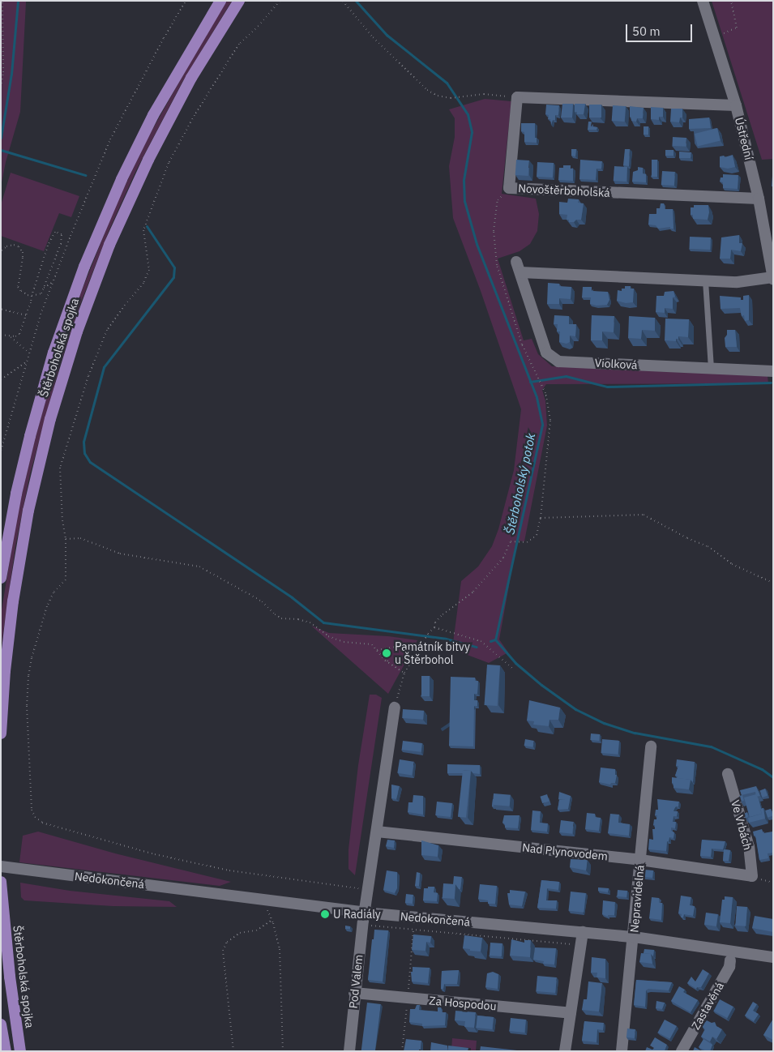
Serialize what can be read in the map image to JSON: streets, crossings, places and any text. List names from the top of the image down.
{
  "streets": {
    "highway": ["Štěrboholská spojka"],
    "street": [
      "Ústřední",
      "Novoštěrboholská",
      "Violková",
      "Ve Vrbách",
      "Nad Plynovodem",
      "Nedokončená",
      "Nepravidelná",
      "Pod Valem",
      "Za Hospodou",
      "Zastavěná"
    ]
  },
  "crossings": [
    ["Ústřední", "Novoštěrboholská"],
    ["Ústřední", "Violková"],
    ["Ve Vrbách", "Nad Plynovodem"],
    ["Nad Plynovodem", "Nepravidelná"],
    ["Nedokončená", "Nepravidelná"],
    ["Nedokončená", "Pod Valem"],
    ["Pod Valem", "Za Hospodou"]
  ],
  "water": ["Štěrboholský potok"],
  "places": ["Památník bitvy u Štěrbohol", "U Radiály"],
  "scale_bar": "50 m"
}
